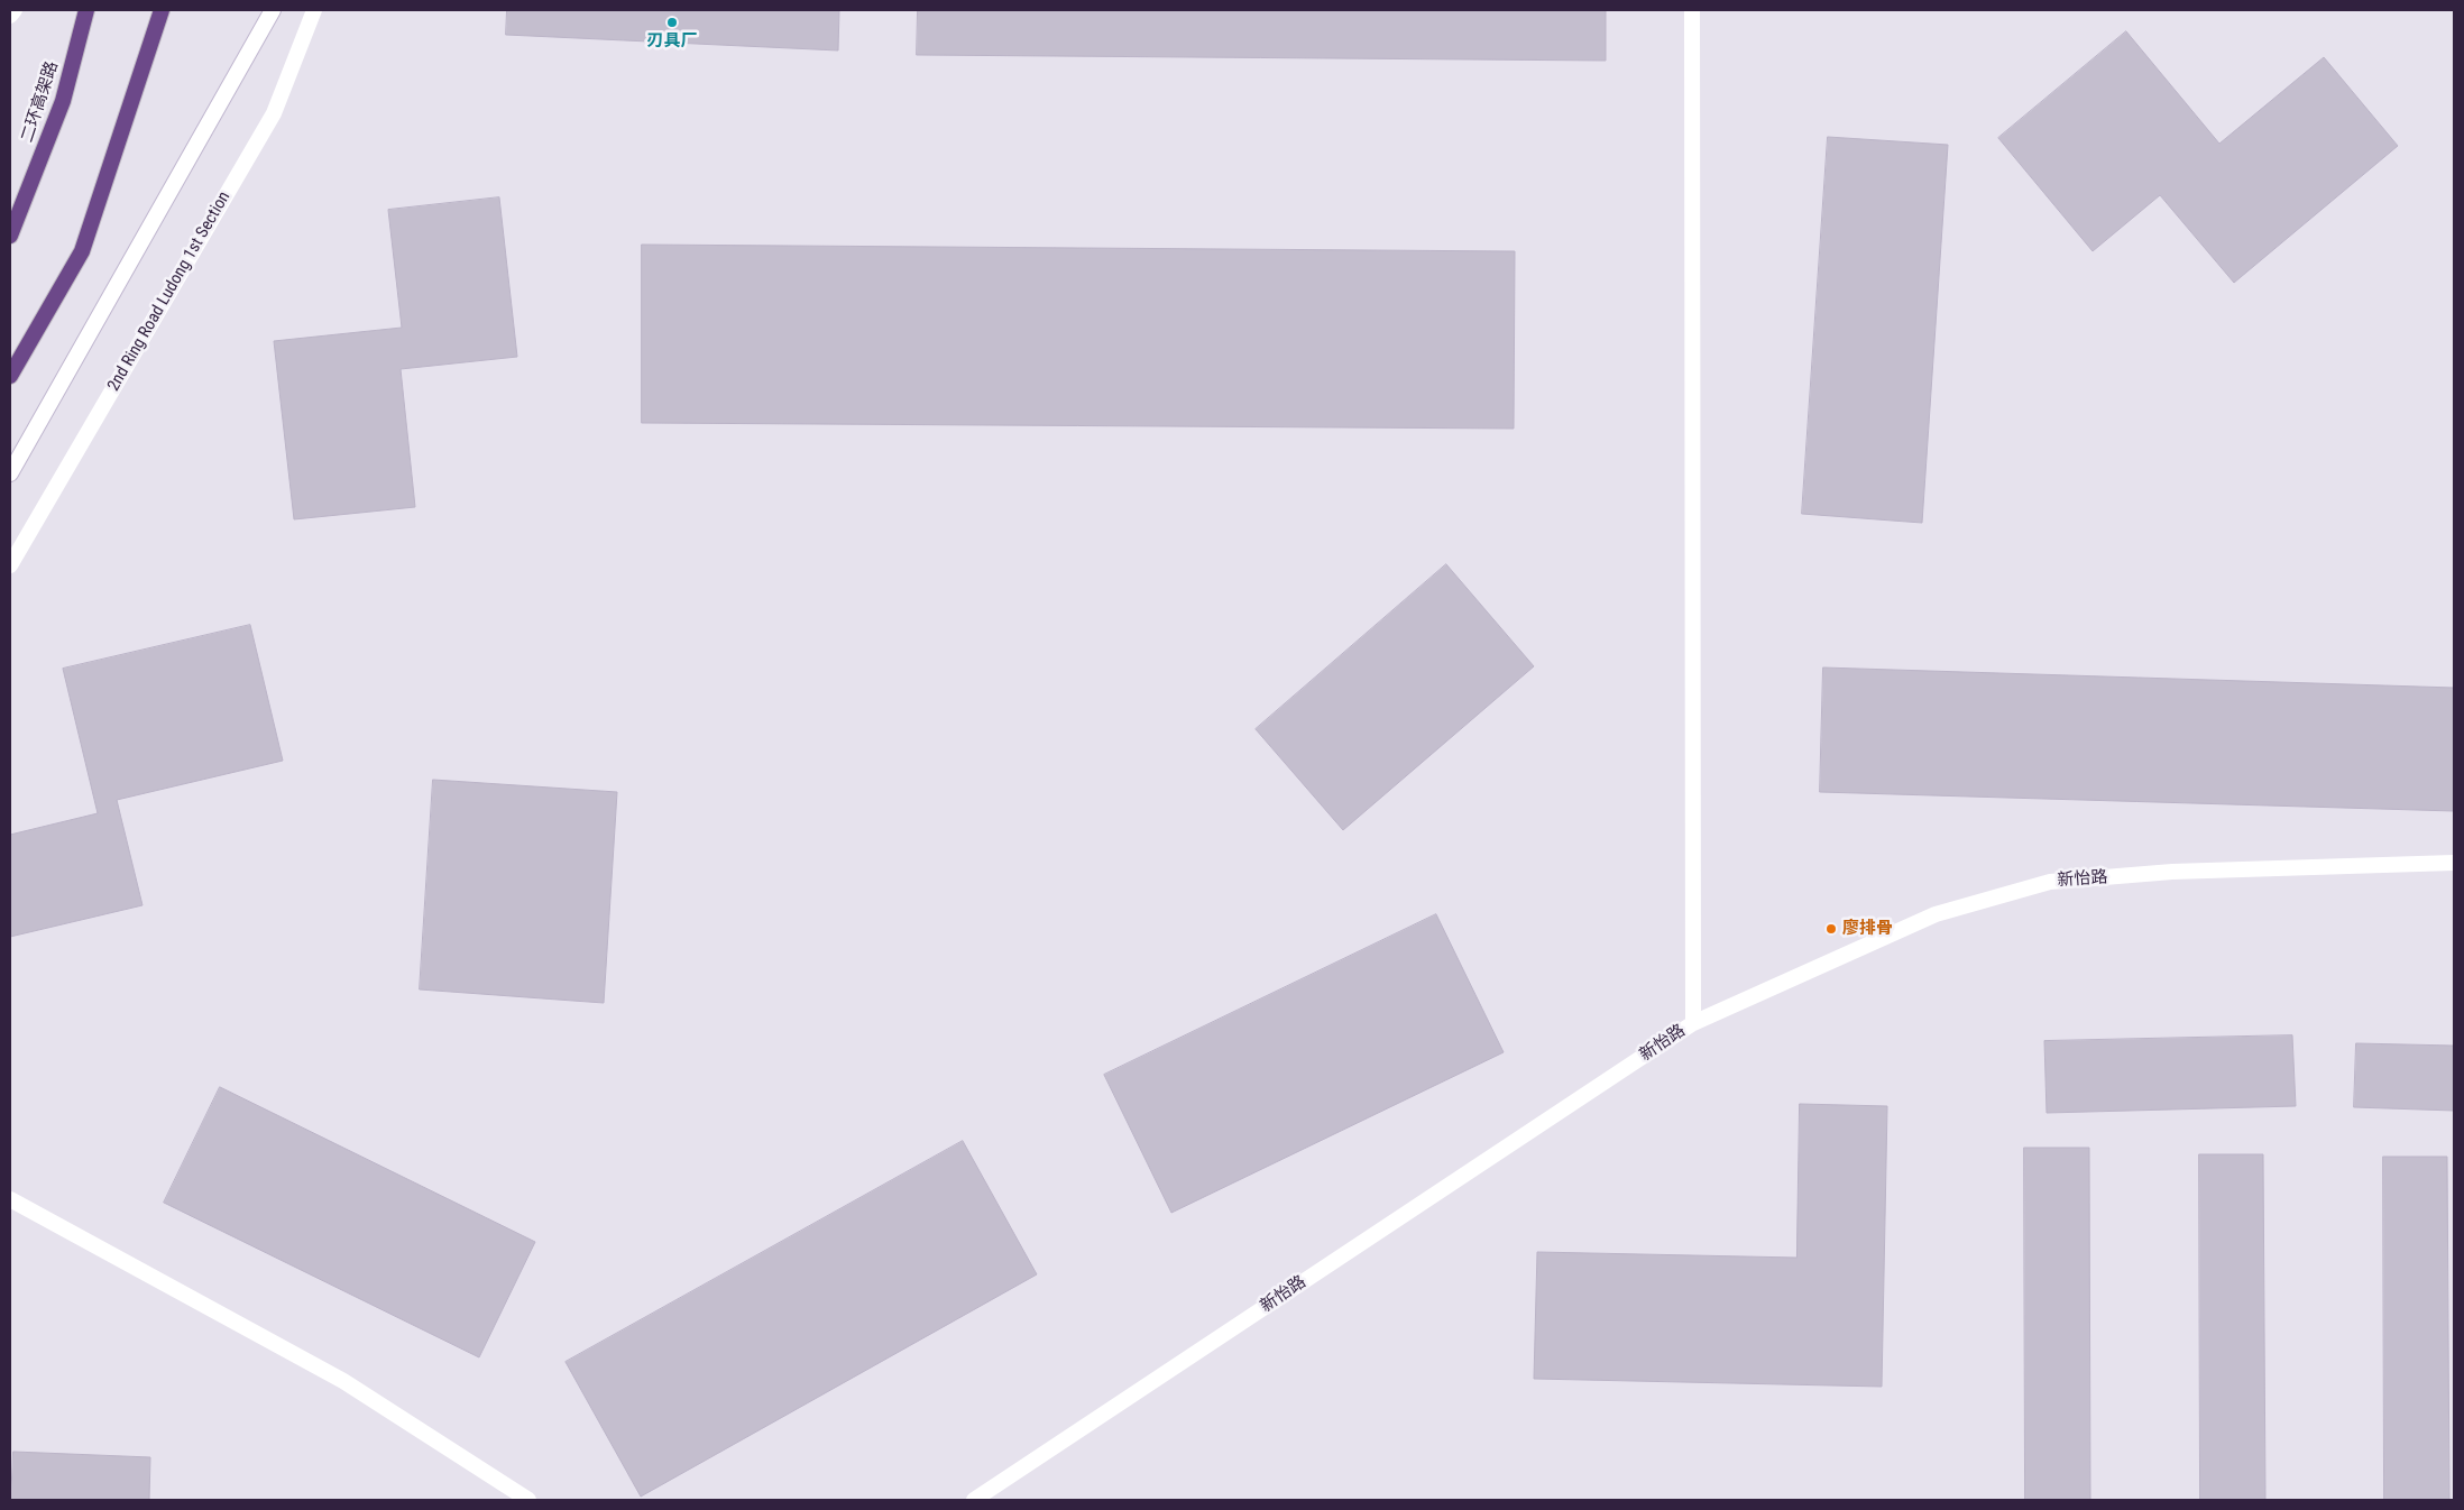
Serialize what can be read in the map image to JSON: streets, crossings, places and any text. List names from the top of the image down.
{
  "streets": {
    "highway": ["二环高架路"],
    "street": ["2nd Ring Road Ludong 1st Section", "新怡路"]
  },
  "places": ["刃具厂", "廖排骨"]
}
